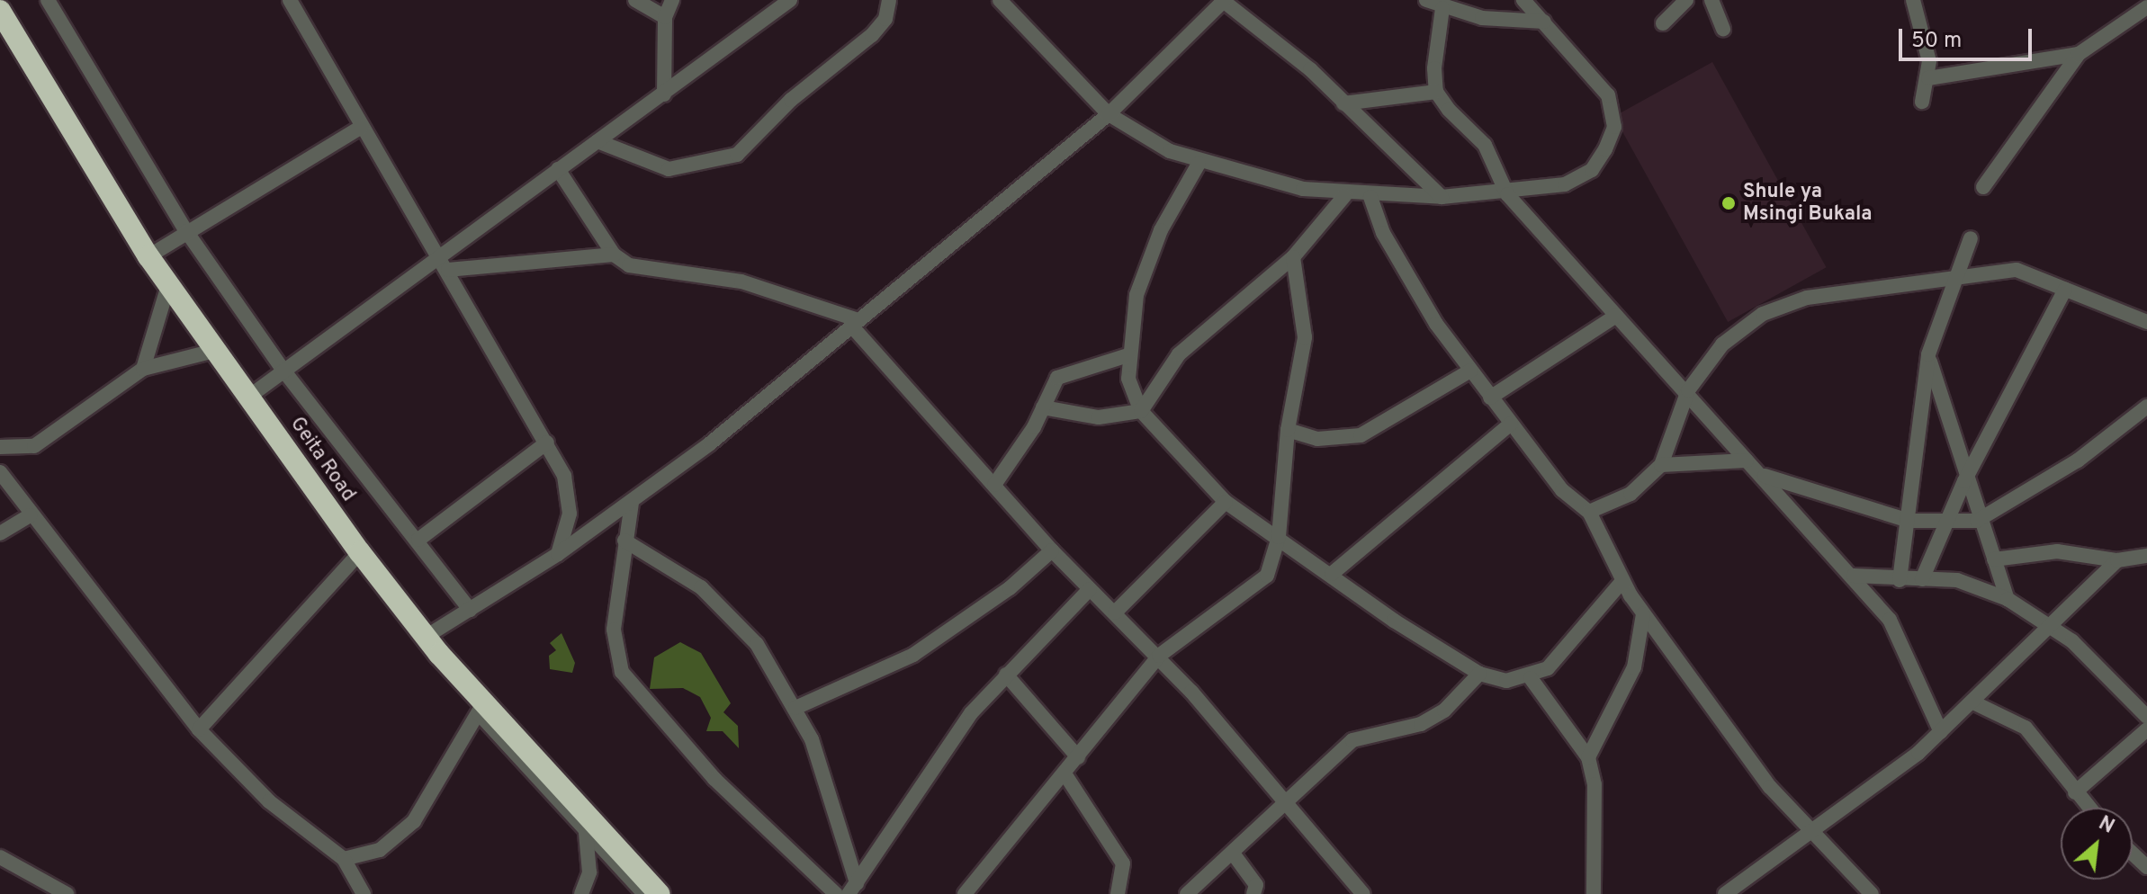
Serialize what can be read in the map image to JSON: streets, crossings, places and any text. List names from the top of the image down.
{
  "streets": {
    "highway": ["Geita Road"]
  },
  "places": ["Shule ya Msingi Bukala"],
  "scale_bar": "50 m",
  "north": "top right"
}
